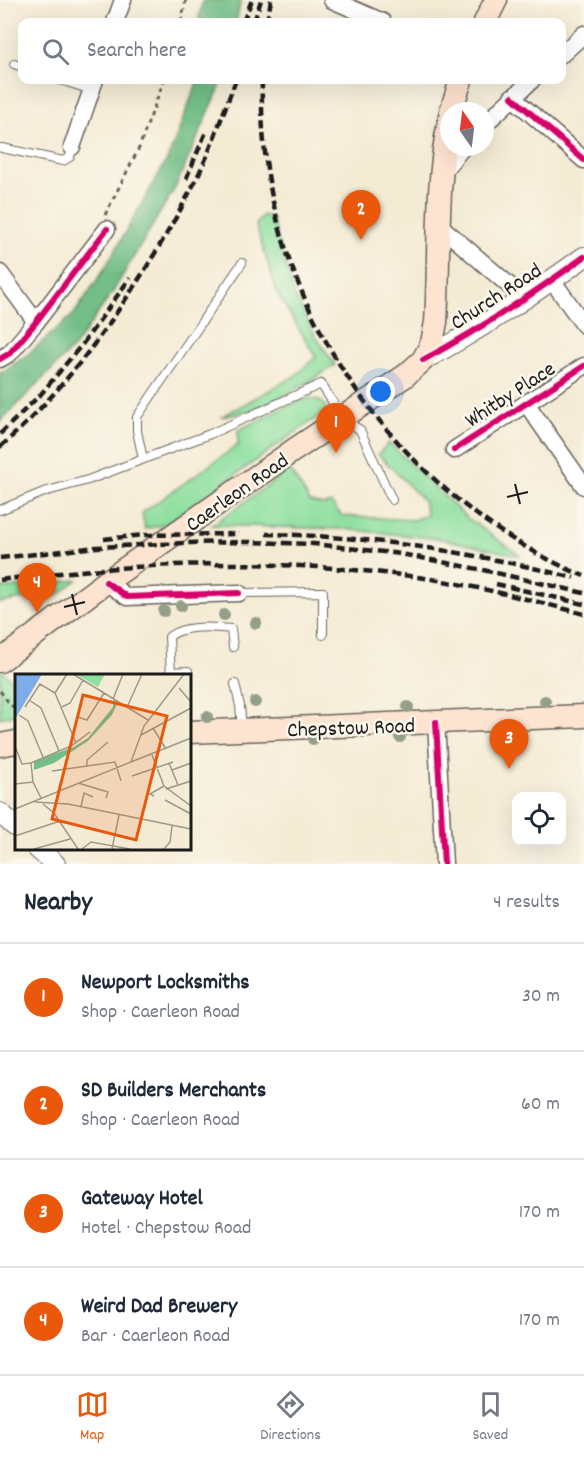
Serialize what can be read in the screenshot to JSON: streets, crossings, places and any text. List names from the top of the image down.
{
  "streets": {
    "main road": ["Caerleon Road", "Chepstow Road"],
    "street": ["Church Road", "Whitby Place"]
  },
  "crossings": [
    ["Church Road", "Caerleon Road"]
  ],
  "north": "top",
  "page": {
    "search": "Search here",
    "pins": [
      "2",
      "1",
      "4",
      "3"
    ],
    "heading": ["Nearby", "4 results"],
    "list": [
      {
        "mark": "1",
        "name": "Newport Locksmiths",
        "note": "Shop · Caerleon Road",
        "value": "30 m"
      },
      {
        "mark": "2",
        "name": "SD Builders Merchants",
        "note": "Shop · Caerleon Road",
        "value": "60 m"
      },
      {
        "mark": "3",
        "name": "Gateway Hotel",
        "note": "Hotel · Chepstow Road",
        "value": "170 m"
      },
      {
        "mark": "4",
        "name": "Weird Dad Brewery",
        "note": "Bar · Caerleon Road",
        "value": "170 m"
      }
    ],
    "nav": ["Map", "Directions", "Saved"]
  }
}
